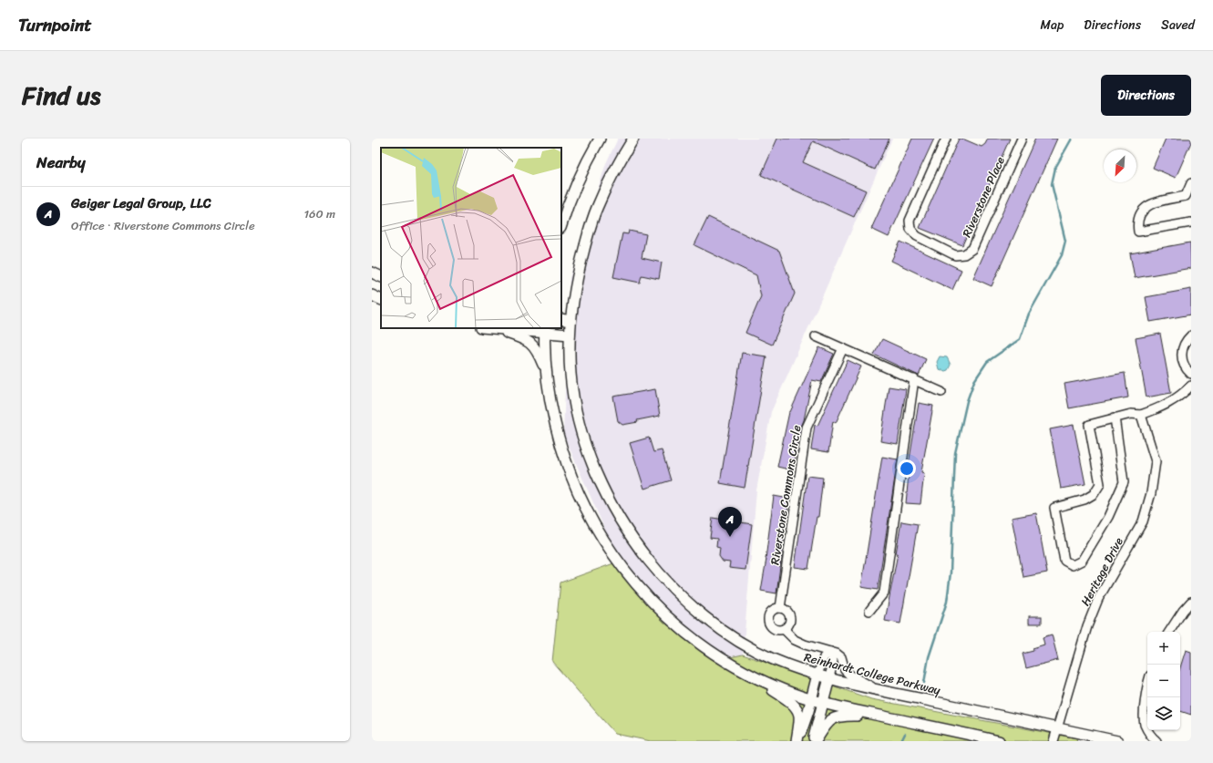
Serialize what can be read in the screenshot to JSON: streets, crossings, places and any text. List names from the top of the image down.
{
  "streets": {
    "street": [
      "Riverstone Place",
      "Riverstone Commons Circle",
      "Heritage Drive",
      "Reinhardt College Parkway"
    ]
  },
  "crossings": [
    ["Heritage Drive", "Reinhardt College Parkway"]
  ],
  "north": "bottom left",
  "page": {
    "header": "Turnpoint",
    "nav": ["Map", "Directions", "Saved"],
    "title": "Find us",
    "buttons": "Directions",
    "heading": "Nearby",
    "list": [
      {
        "mark": "A",
        "name": "Geiger Legal Group, LLC",
        "note": "Office · Riverstone Commons Circle",
        "value": "160 m"
      }
    ],
    "pins": "A",
    "map_buttons": ["+", "−"]
  }
}
